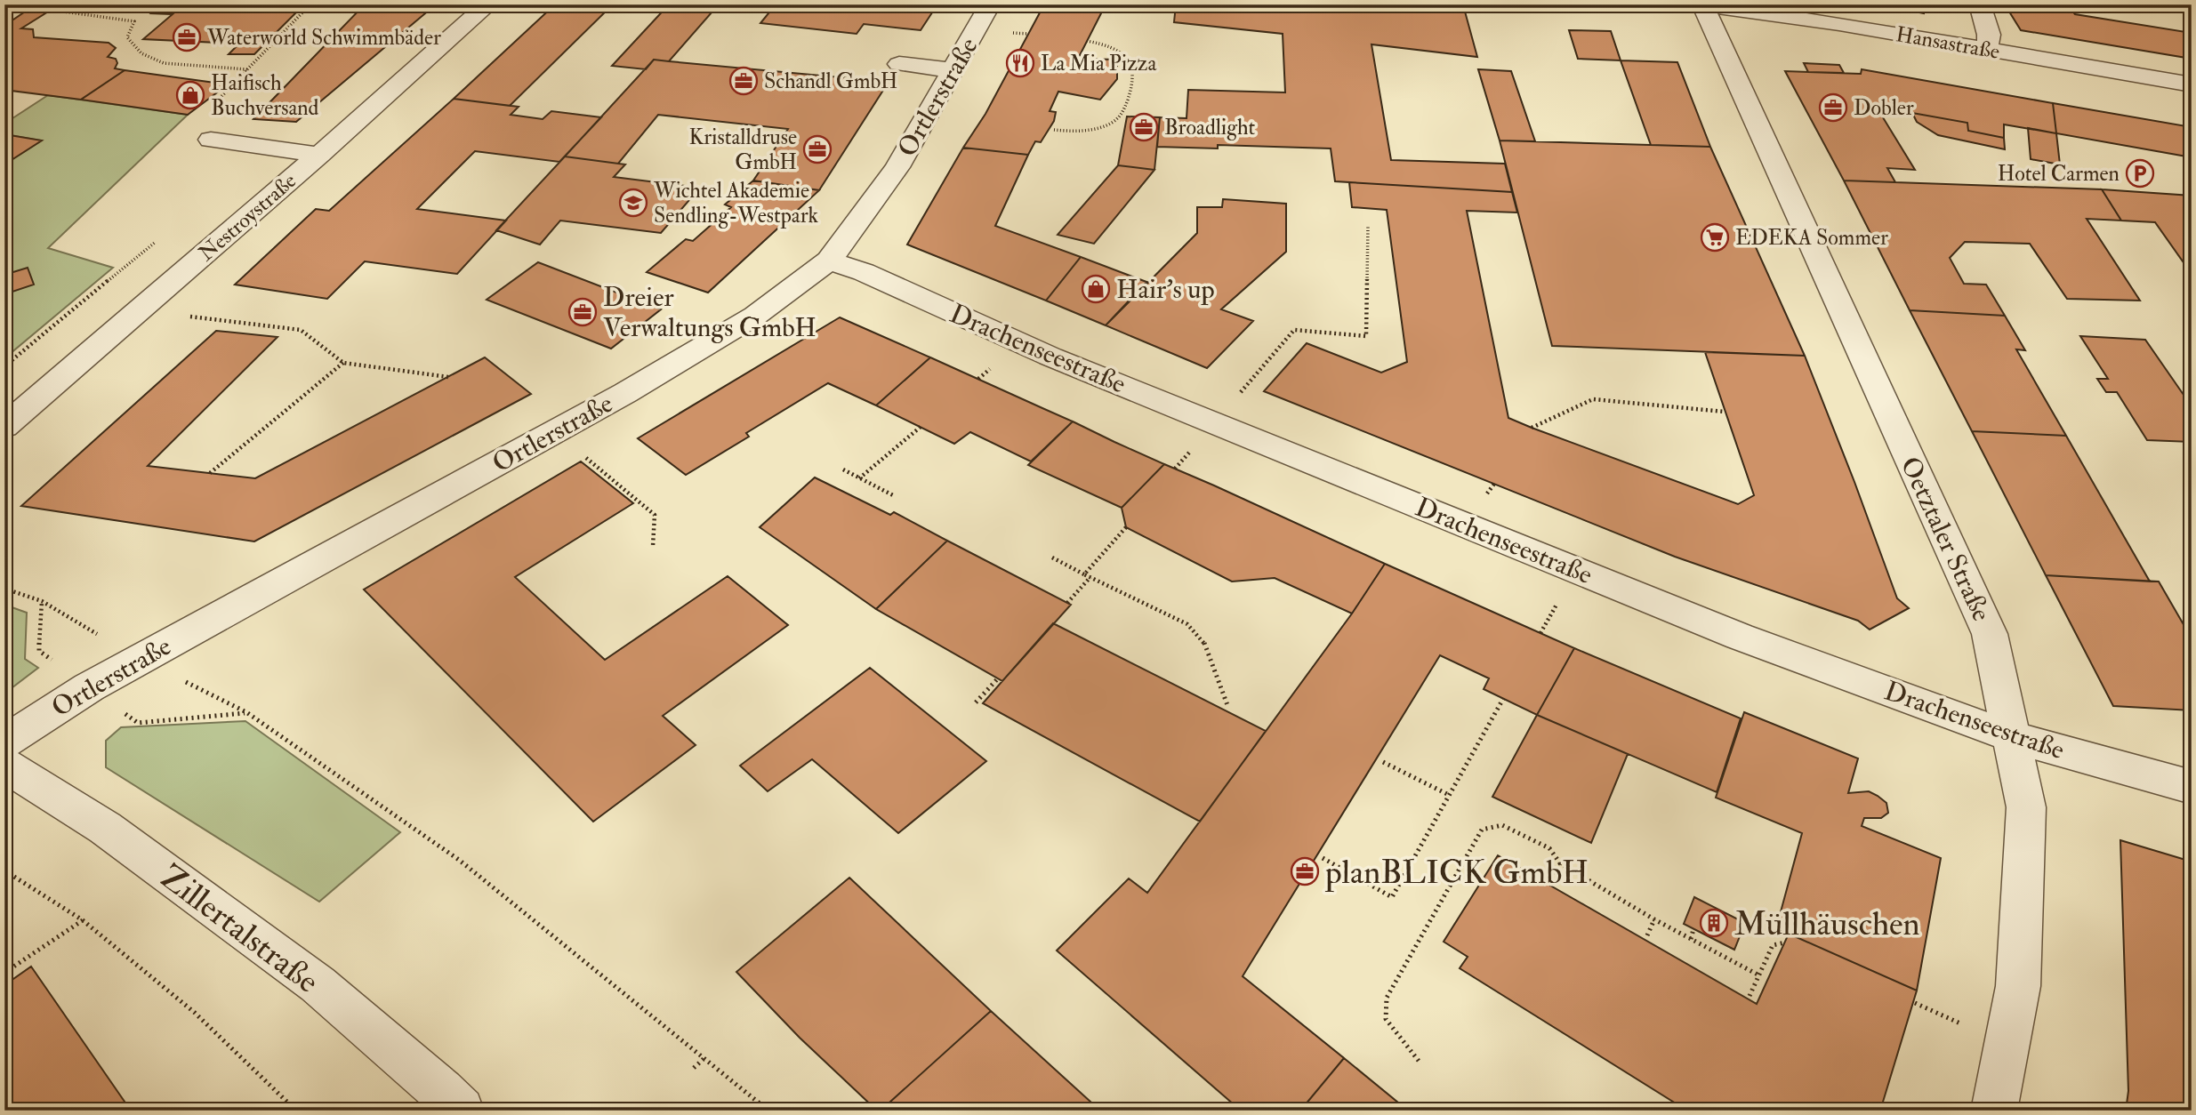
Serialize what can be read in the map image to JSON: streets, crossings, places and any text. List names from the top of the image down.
{
  "streets": {
    "street": [
      "Hansastraße",
      "Ortlerstraße",
      "Nestroystraße",
      "Drachenseestraße",
      "Oetztaler Straße",
      "Zillertalstraße"
    ]
  },
  "crossings": [
    ["Hansastraße", "Oetztaler Straße"],
    ["Ortlerstraße", "Drachenseestraße"],
    ["Drachenseestraße", "Oetztaler Straße"]
  ],
  "places": {
    "office": [
      "Waterworld Schwimmbäder",
      "Schandl GmbH",
      "Dobler",
      "Broadlight",
      "Kristalldruse GmbH",
      "Dreier Verwaltungs GmbH",
      "planBLICK GmbH"
    ],
    "restaurant": ["La Mia Pizza"],
    "shop": ["Haifisch Buchversand", "Hair's up"],
    "parking": ["Hotel Carmen"],
    "school or university": ["Wichtel Akademie Sendling-Westpark"],
    "supermarket": ["EDEKA Sommer"],
    "building": ["Müllhäuschen"]
  }
}
